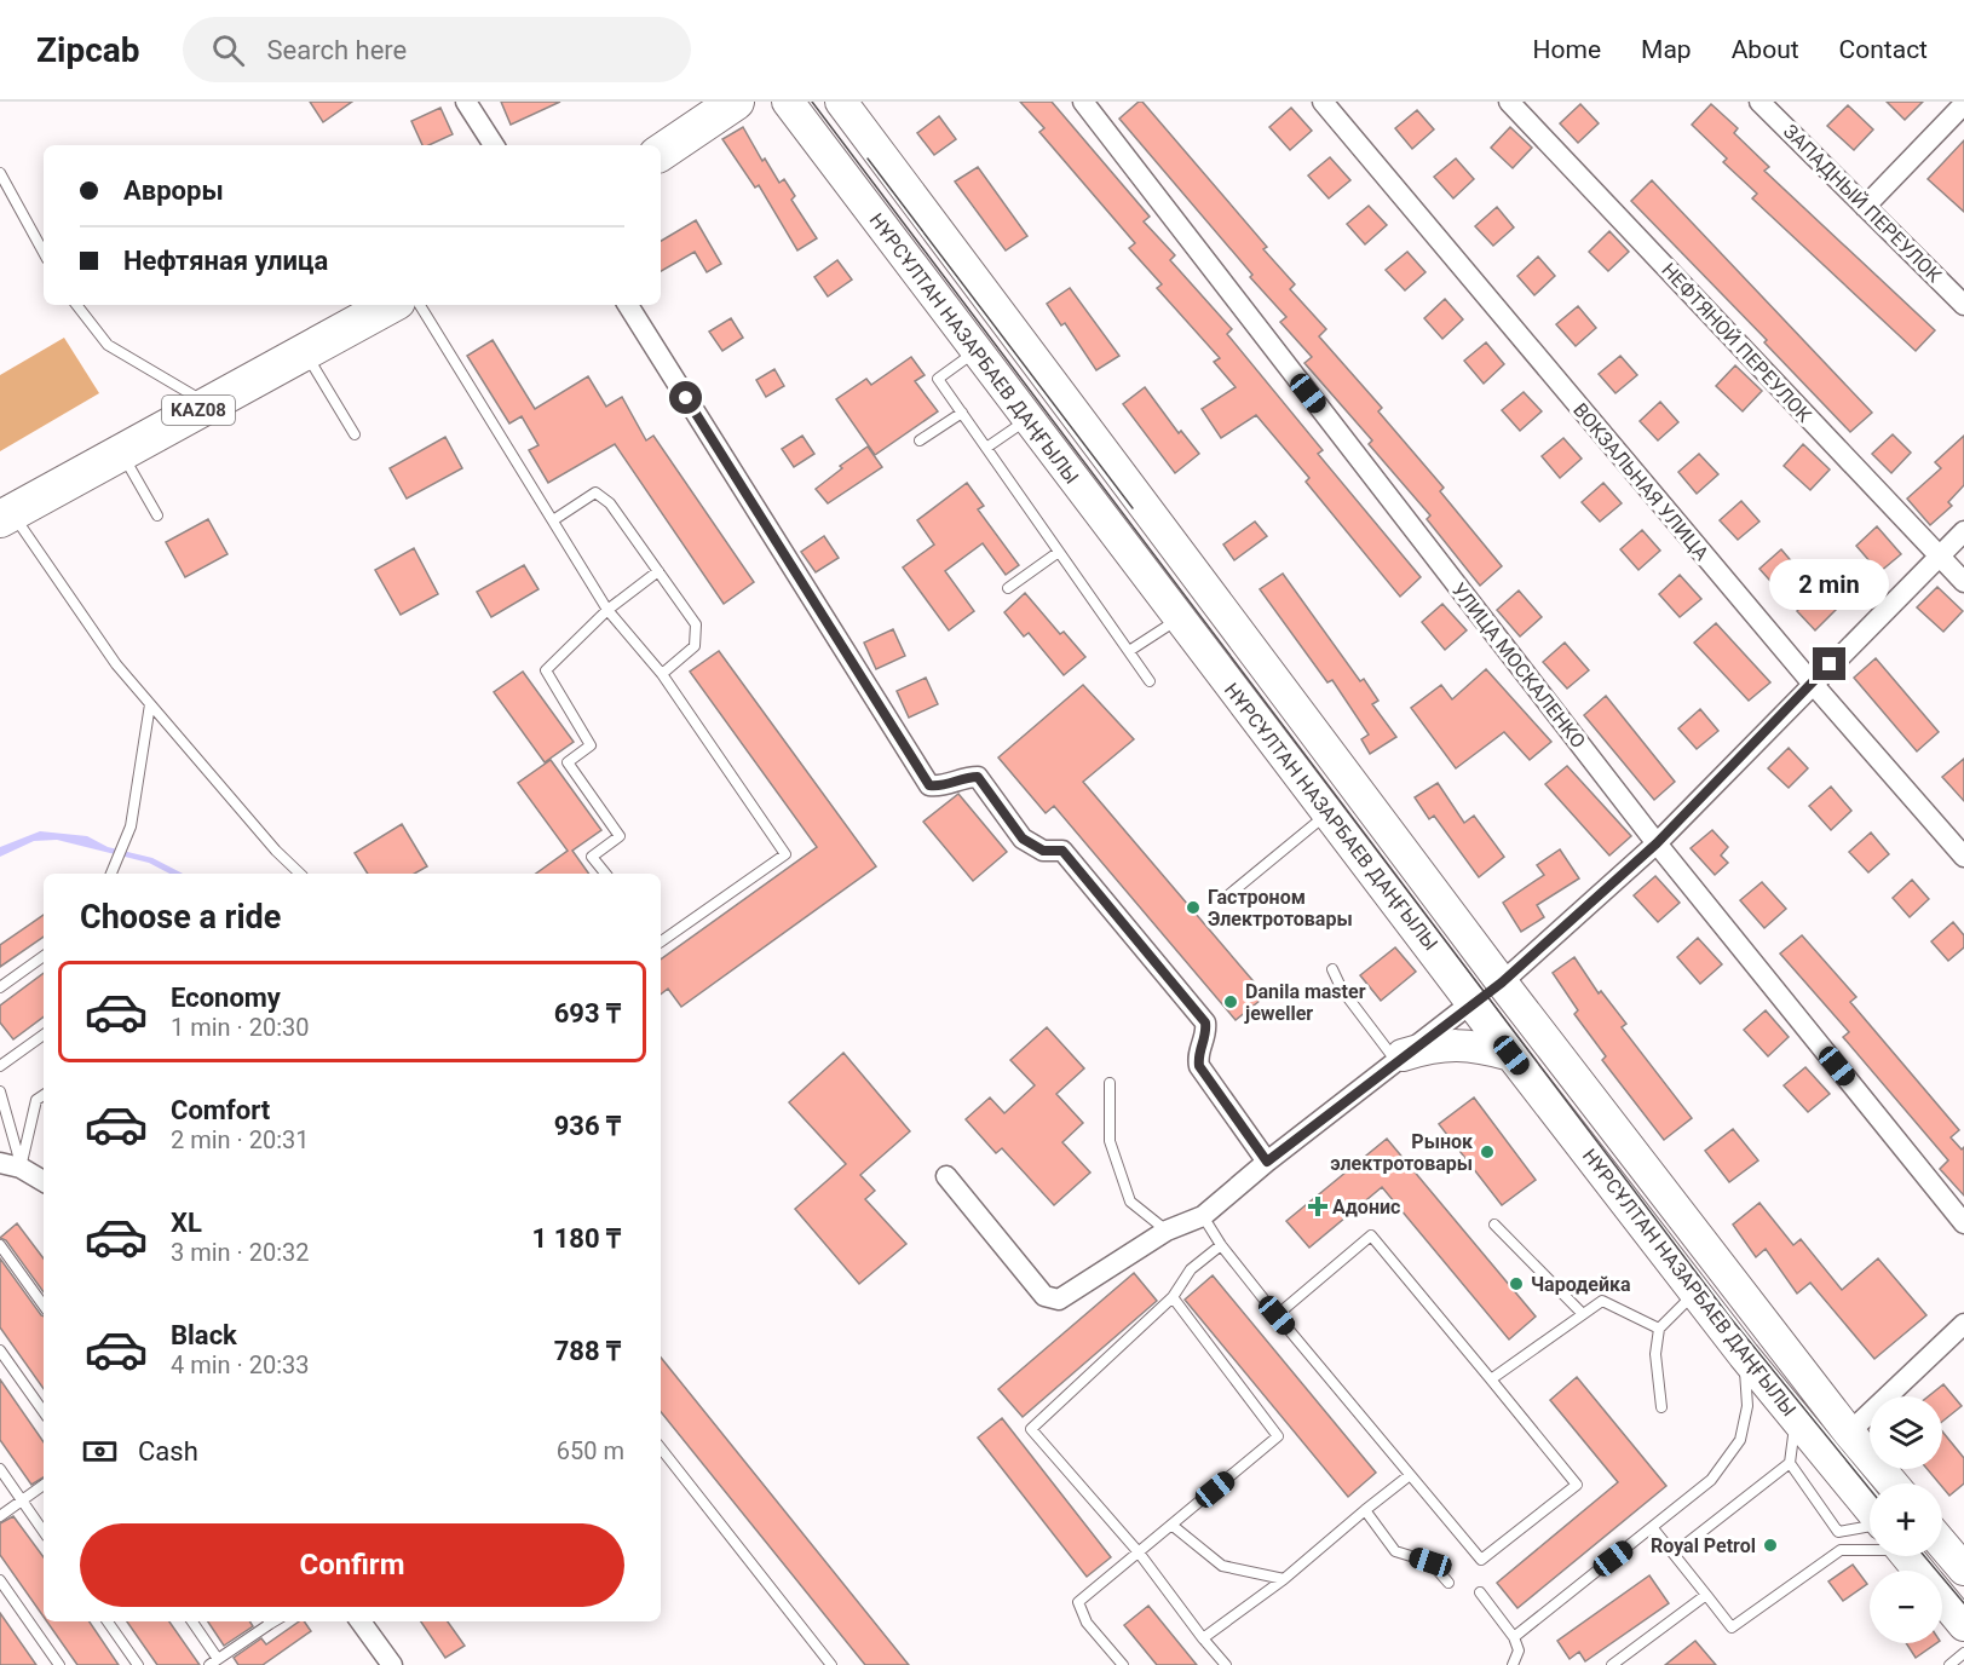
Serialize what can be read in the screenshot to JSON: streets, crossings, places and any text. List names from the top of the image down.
{
  "streets": {
    "highway": ["KAZ08"],
    "main road": ["НҰРСҰЛТАН НАЗАРБАЕВ ДАҢҒЫЛЫ"],
    "street": [
      "ЗАПАДНЫЙ ПЕРЕУЛОК",
      "НЕФТЯНОЙ ПЕРЕУЛОК",
      "ВОКЗАЛЬНАЯ УЛИЦА",
      "УЛИЦА МОСКАЛЕНКО"
    ]
  },
  "places": {
    "other": [
      "Гастроном Электротовары",
      "Danila master jeweller",
      "Рынок электротовары",
      "Чародейка",
      "Royal Petrol"
    ],
    "health": ["Адонис"]
  },
  "page": {
    "header": "Zipcab",
    "search": "Search here",
    "nav": [
      "Home",
      "Map",
      "About",
      "Contact"
    ],
    "banner": ["Авроры", "Нефтяная улица"],
    "bubble": "2 min",
    "heading": "Choose a ride",
    "list": [
      {
        "name": "Economy",
        "note": "1 min · 20:30",
        "value": "693 ₸"
      },
      {
        "name": "Comfort",
        "note": "2 min · 20:31",
        "value": "936 ₸"
      },
      {
        "name": "XL",
        "note": "3 min · 20:32",
        "value": "1 180 ₸"
      },
      {
        "name": "Black",
        "note": "4 min · 20:33",
        "value": "788 ₸"
      }
    ],
    "map_buttons": ["+", "−"],
    "pay": ["Cash", "650 m"],
    "buttons": "Confirm"
  }
}
